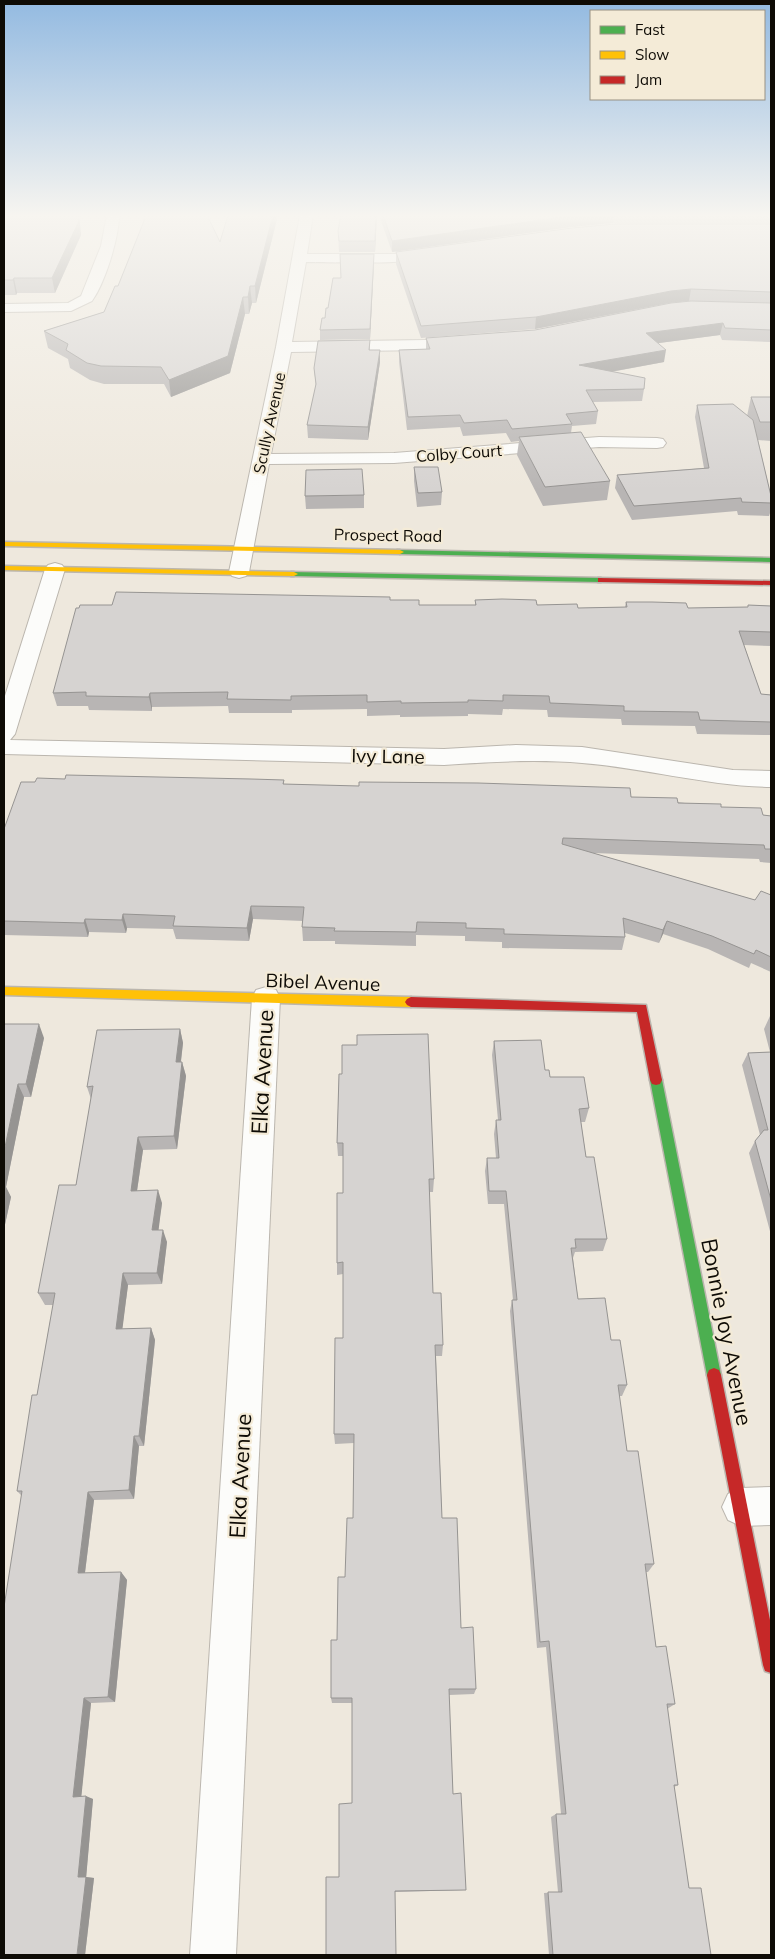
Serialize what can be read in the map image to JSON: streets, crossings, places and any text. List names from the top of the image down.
{
  "streets": {
    "main road": ["Prospect Road", "Bibel Avenue", "Bonnie Joy Avenue"],
    "street": [
      "Scully Avenue",
      "Colby Court",
      "Ivy Lane",
      "Elka Avenue"
    ]
  },
  "crossings": [
    ["Scully Avenue", "Colby Court"],
    ["Scully Avenue", "Prospect Road"],
    ["Bibel Avenue", "Elka Avenue"],
    ["Bibel Avenue", "Bonnie Joy Avenue"]
  ],
  "legend": ["Fast", "Slow", "Jam"]
}
